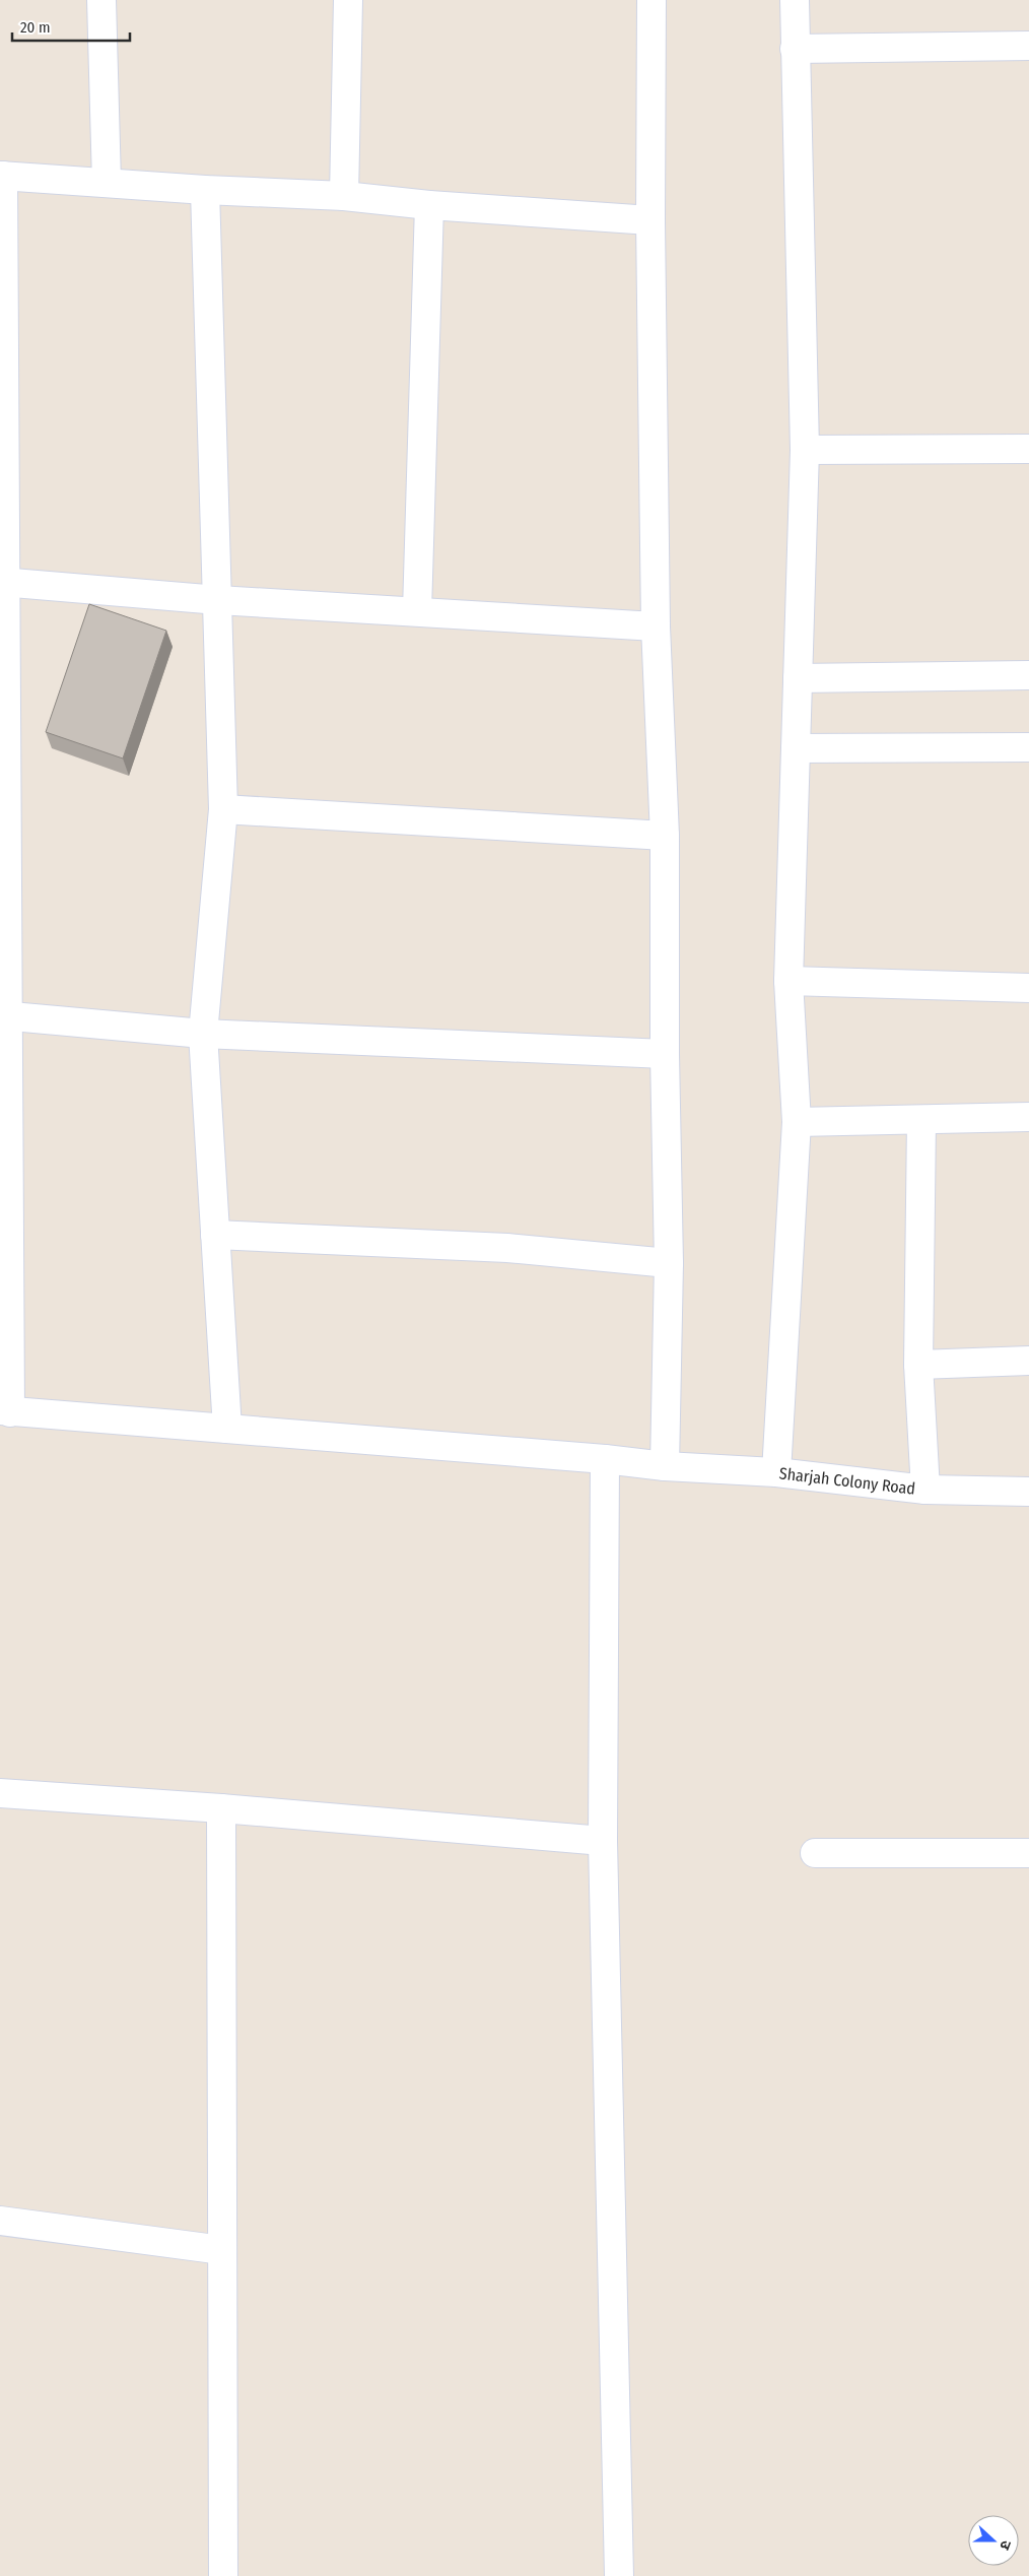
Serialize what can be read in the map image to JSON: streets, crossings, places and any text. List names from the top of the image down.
{
  "streets": {
    "street": ["Sharjah Colony Road"]
  },
  "scale_bar": "20 m",
  "north": "right"
}
